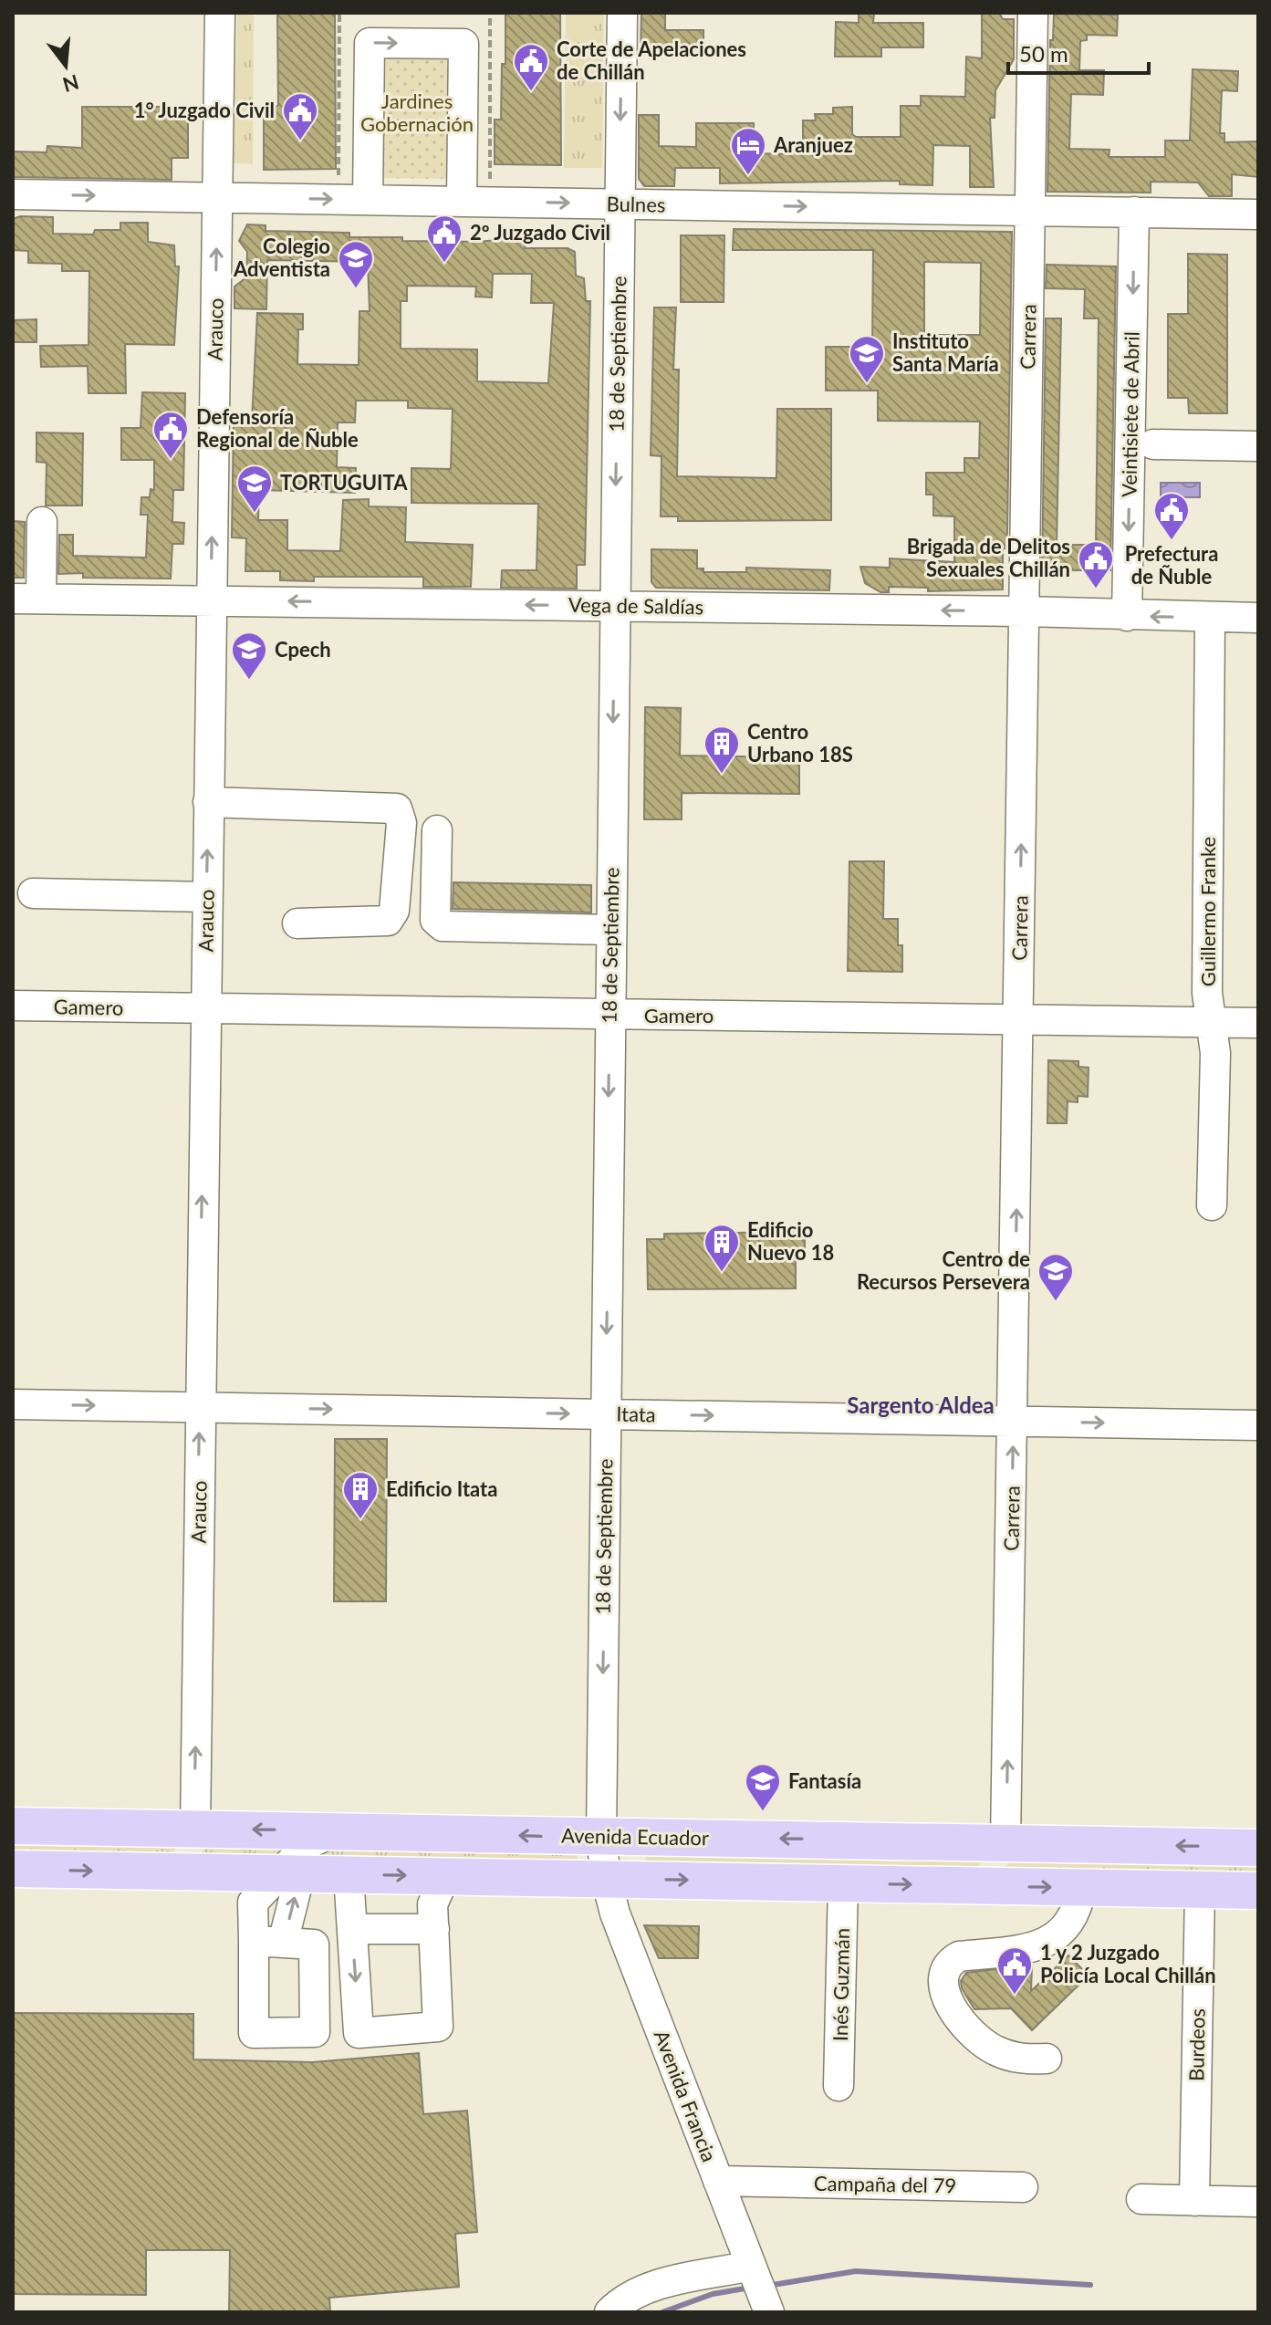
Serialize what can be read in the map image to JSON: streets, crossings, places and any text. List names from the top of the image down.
{
  "streets": {
    "main road": ["Avenida Ecuador"],
    "street": [
      "Bulnes",
      "Arauco",
      "Carrera",
      "18 de Septiembre",
      "Veintisiete de Abril",
      "Vega de Saldías",
      "Guillermo Franke",
      "Gamero",
      "Itata",
      "Inés Guzmán",
      "Burdeos",
      "Avenida Francia",
      "Campaña del 79"
    ]
  },
  "crossings": [
    ["Bulnes", "Arauco"],
    ["Bulnes", "Carrera"],
    ["Bulnes", "18 de Septiembre"],
    ["Bulnes", "Veintisiete de Abril"],
    ["Arauco", "Vega de Saldías"],
    ["Arauco", "Gamero"],
    ["Arauco", "Itata"],
    ["Arauco", "Avenida Ecuador"],
    ["Carrera", "Vega de Saldías"],
    ["Carrera", "Gamero"],
    ["Carrera", "Itata"],
    ["Carrera", "Avenida Ecuador"],
    ["18 de Septiembre", "Vega de Saldías"],
    ["18 de Septiembre", "Gamero"],
    ["18 de Septiembre", "Itata"],
    ["18 de Septiembre", "Avenida Ecuador"],
    ["18 de Septiembre", "Avenida Francia"],
    ["Veintisiete de Abril", "Vega de Saldías"],
    ["Vega de Saldías", "Guillermo Franke"],
    ["Guillermo Franke", "Gamero"],
    ["Avenida Ecuador", "Inés Guzmán"],
    ["Avenida Ecuador", "Burdeos"],
    ["Avenida Ecuador", "Avenida Francia"],
    ["Avenida Francia", "Campaña del 79"]
  ],
  "one_way": [
    "Bulnes",
    "Arauco",
    "Carrera",
    "18 de Septiembre",
    "Veintisiete de Abril",
    "Vega de Saldías",
    "Itata"
  ],
  "districts": ["Sargento Aldea"],
  "parks": ["Jardines Gobernación"],
  "places": {
    "public building": [
      "Corte de Apelaciones de Chillán",
      "1° Juzgado Civil",
      "2º Juzgado Civil",
      "Defensoría Regional de Ñuble",
      "Prefectura de Ñuble",
      "Brigada de Delitos Sexuales Chillán",
      "1 y 2 Juzgado Policía Local Chillán"
    ],
    "hotel": ["Aranjuez"],
    "school or university": [
      "Colegio Adventista",
      "Instituto Santa María",
      "TORTUGUITA",
      "Cpech",
      "Centro de Recursos Persevera",
      "Fantasía"
    ],
    "building": ["Centro Urbano 18S", "Edificio Nuevo 18", "Edificio Itata"]
  },
  "scale_bar": "50 m",
  "north": "bottom"
}
